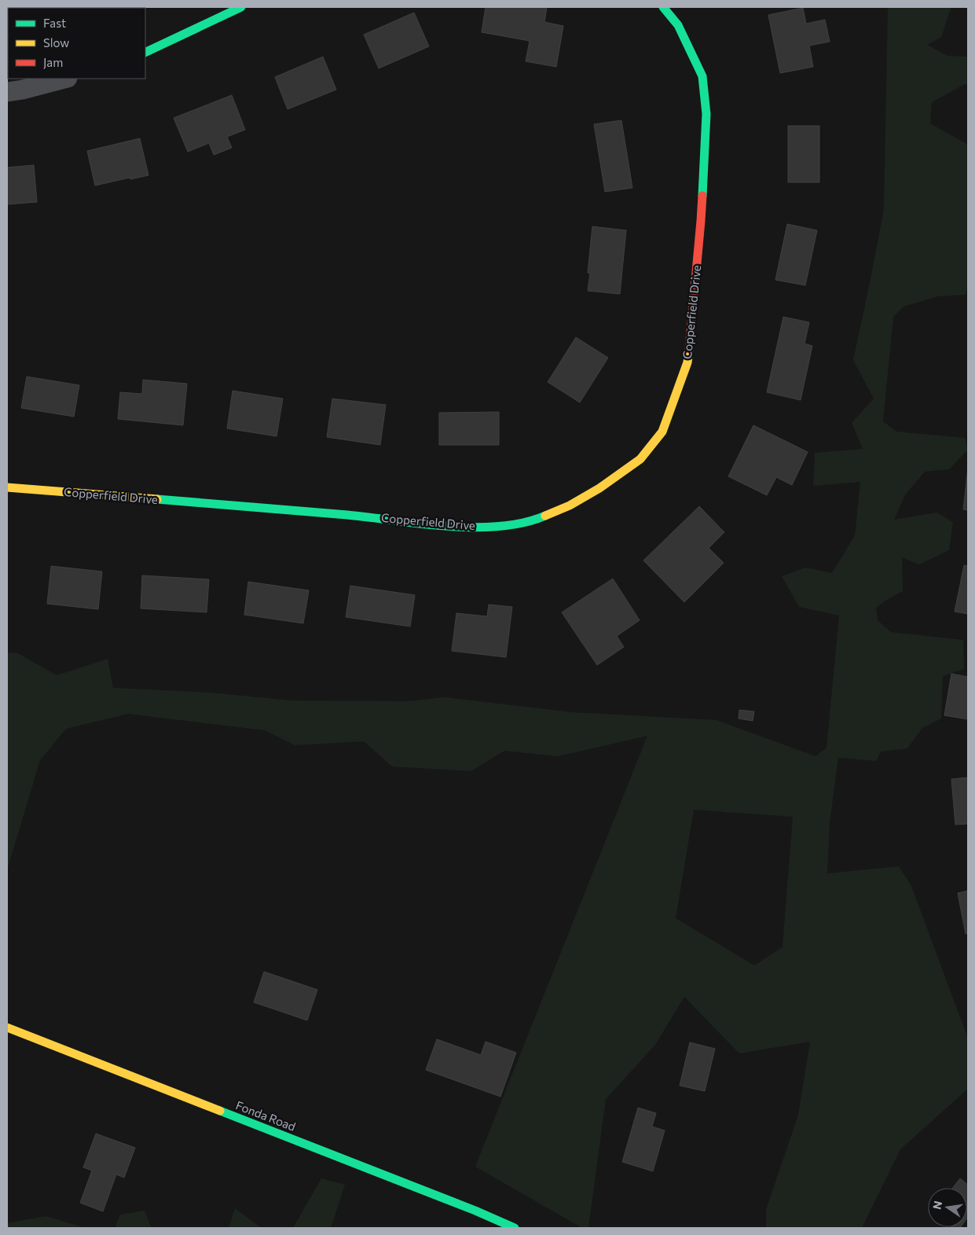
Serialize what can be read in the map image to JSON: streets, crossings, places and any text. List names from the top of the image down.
{
  "streets": {
    "street": ["Copperfield Drive", "Fonda Road"]
  },
  "legend": ["Fast", "Slow", "Jam"],
  "north": "left"
}
